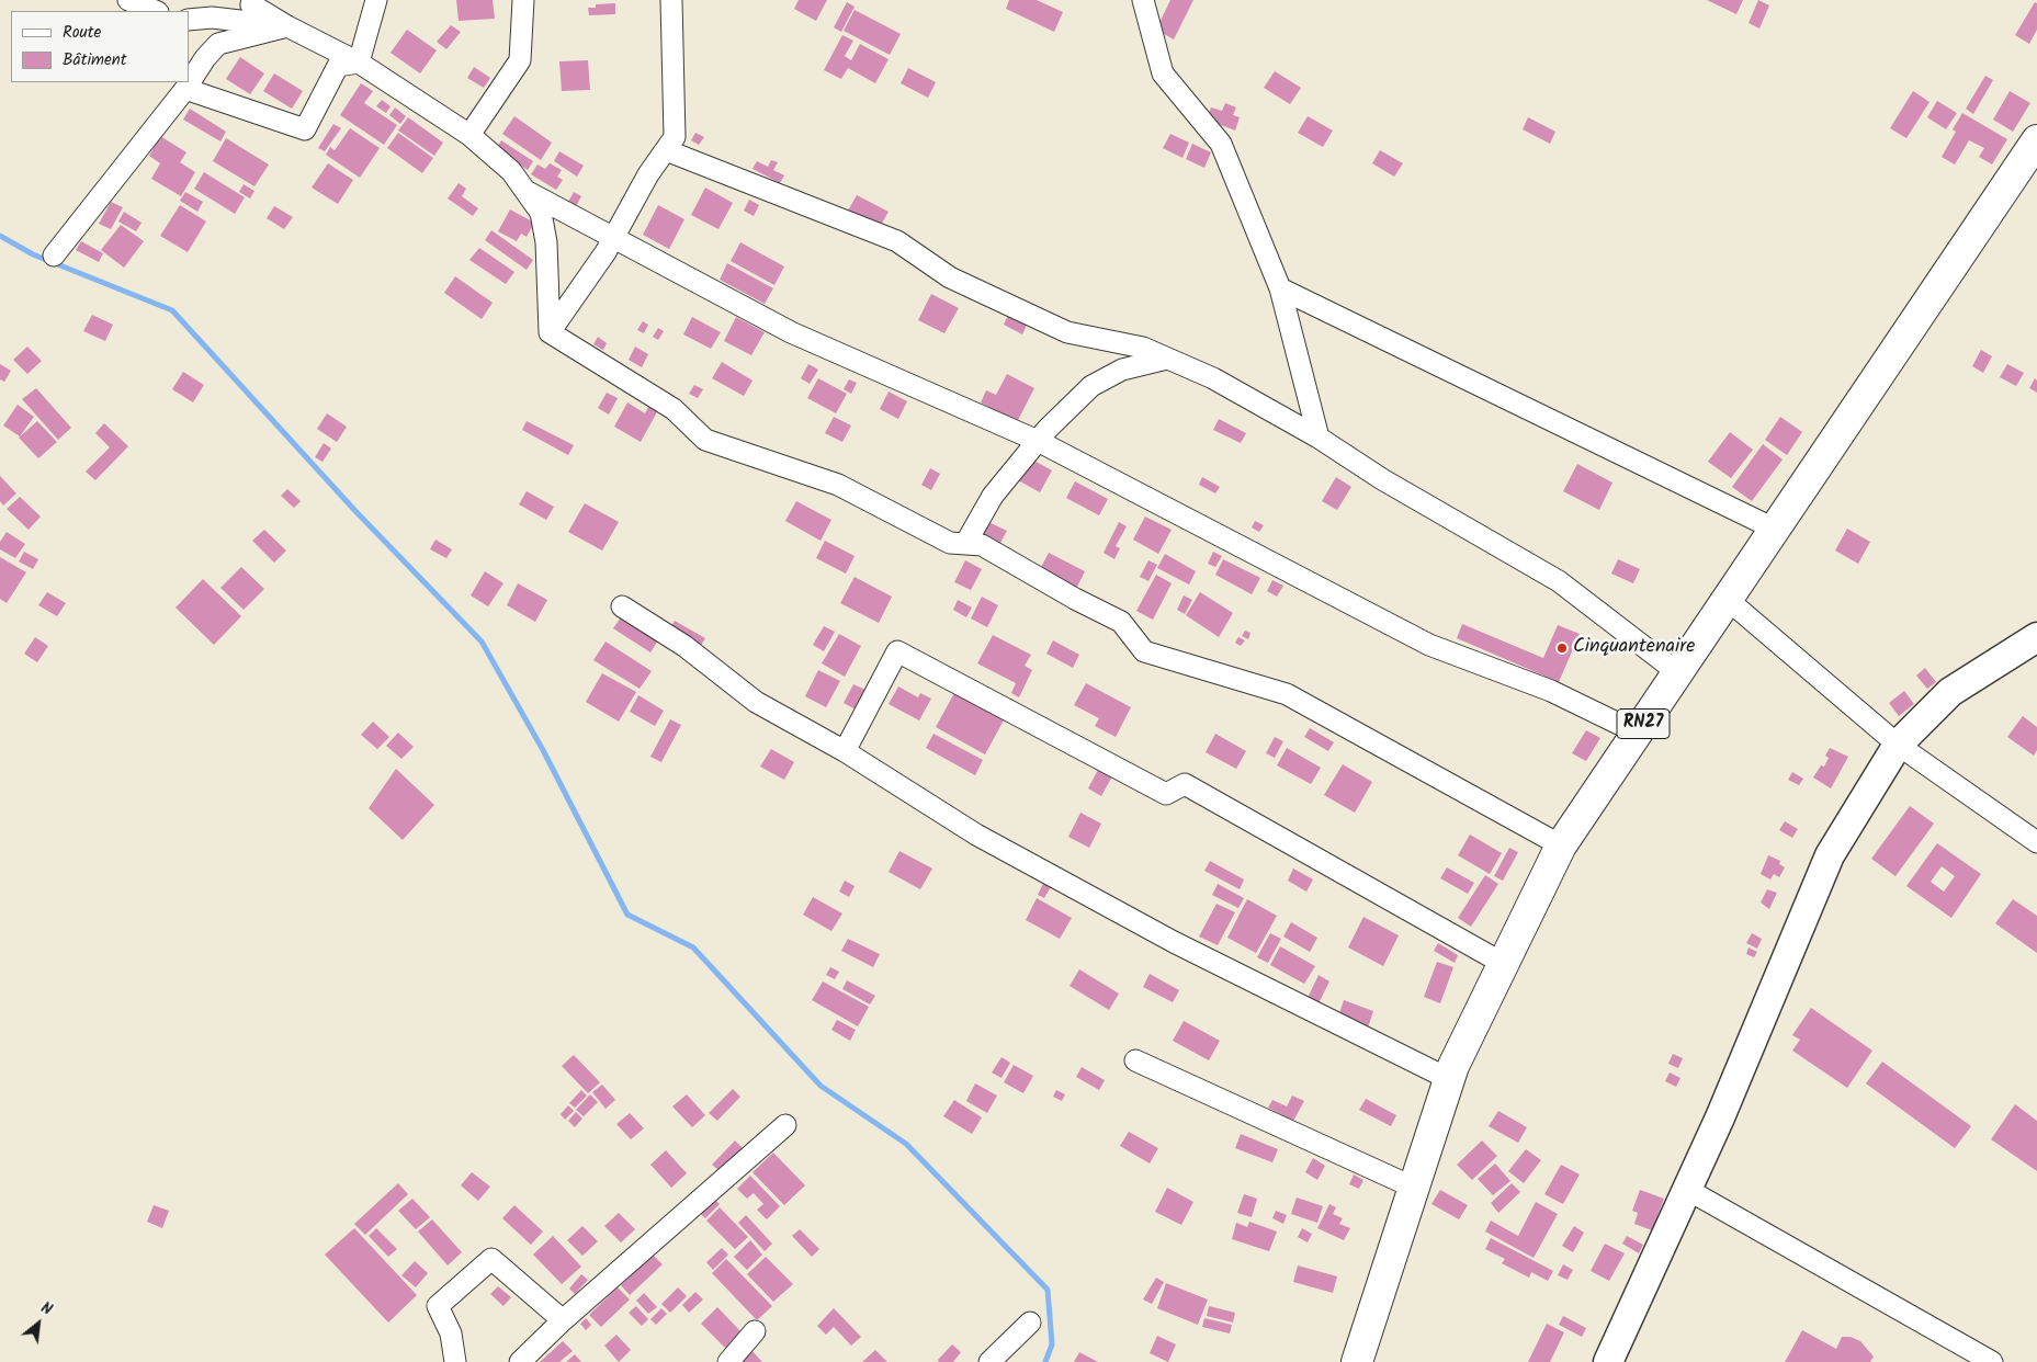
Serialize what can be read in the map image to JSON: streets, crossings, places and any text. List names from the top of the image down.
{
  "streets": {
    "main road": ["RN27"]
  },
  "places": ["Cinquantenaire"],
  "legend": ["Route", "Bâtiment"],
  "north": "top right"
}
